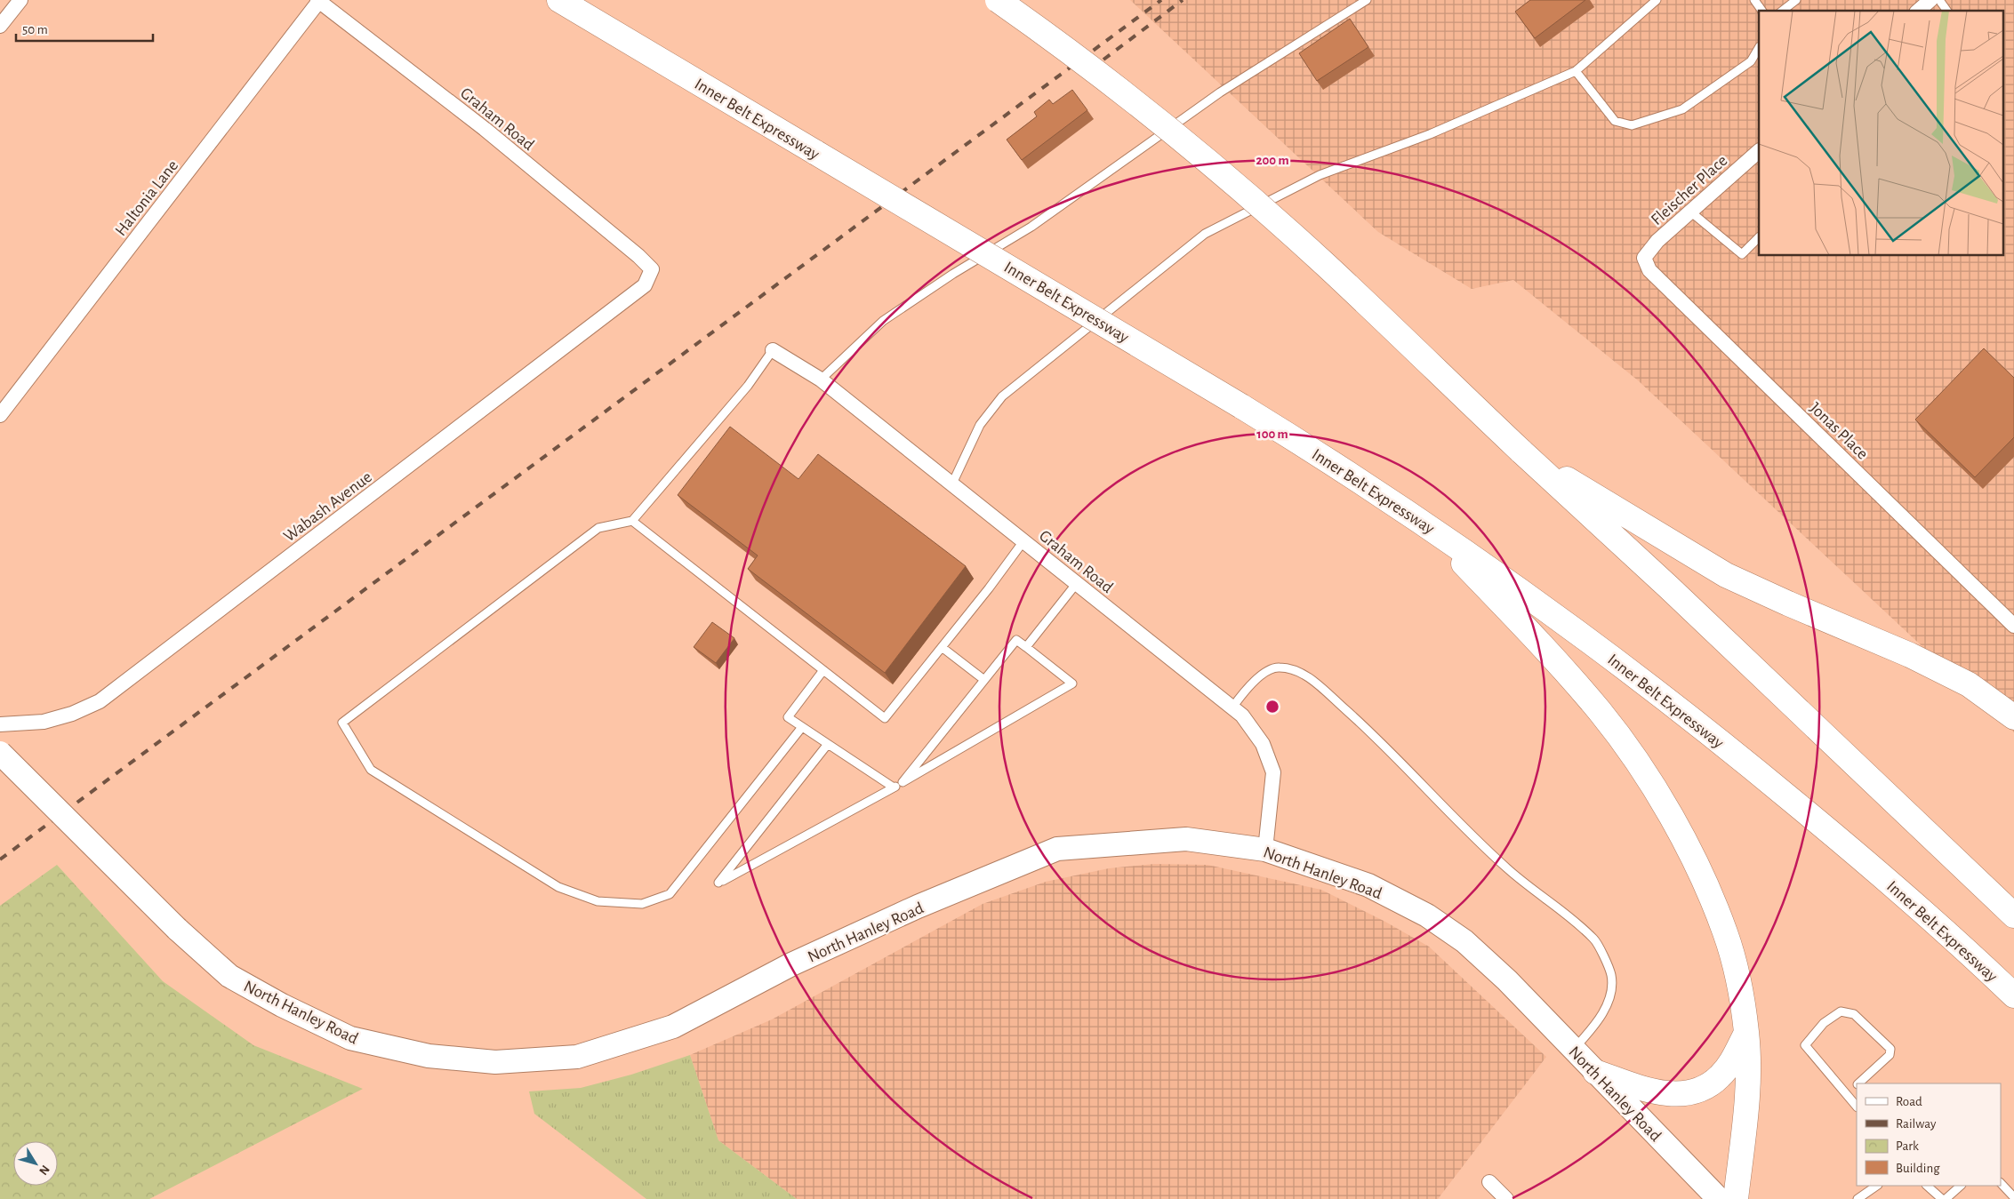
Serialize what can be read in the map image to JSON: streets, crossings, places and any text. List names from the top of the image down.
{
  "streets": {
    "highway": ["Inner Belt Expressway"],
    "main road": ["North Hanley Road"],
    "street": [
      "Graham Road",
      "Fleischer Place",
      "Haltonia Lane",
      "Jonas Place",
      "Wabash Avenue"
    ]
  },
  "crossings": [
    ["Graham Road", "Haltonia Lane"],
    ["Graham Road", "Wabash Avenue"],
    ["Graham Road", "North Hanley Road"],
    ["Fleischer Place", "Jonas Place"]
  ],
  "legend": [
    "Road",
    "Railway",
    "Park",
    "Building"
  ],
  "scale_bar": "50 m",
  "north": "bottom right",
  "rings": ["200 m", "100 m"]
}
